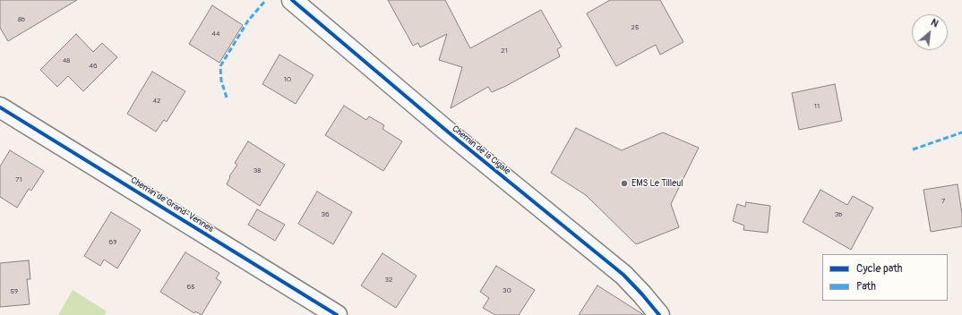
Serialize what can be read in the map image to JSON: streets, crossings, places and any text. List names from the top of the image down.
{
  "streets": {
    "street": ["Chemin de la Cigale", "Chemin de Grand-Vennes"]
  },
  "places": ["EMS Le Tilleul"],
  "house_numbers": [
    "8b",
    "25",
    "44",
    "21",
    "48",
    "46",
    "10",
    "42",
    "11",
    "38",
    "71",
    "7",
    "36",
    "3b",
    "69",
    "32",
    "65",
    "30",
    "59"
  ],
  "legend": ["Cycle path", "Path"],
  "north": "top right"
}
